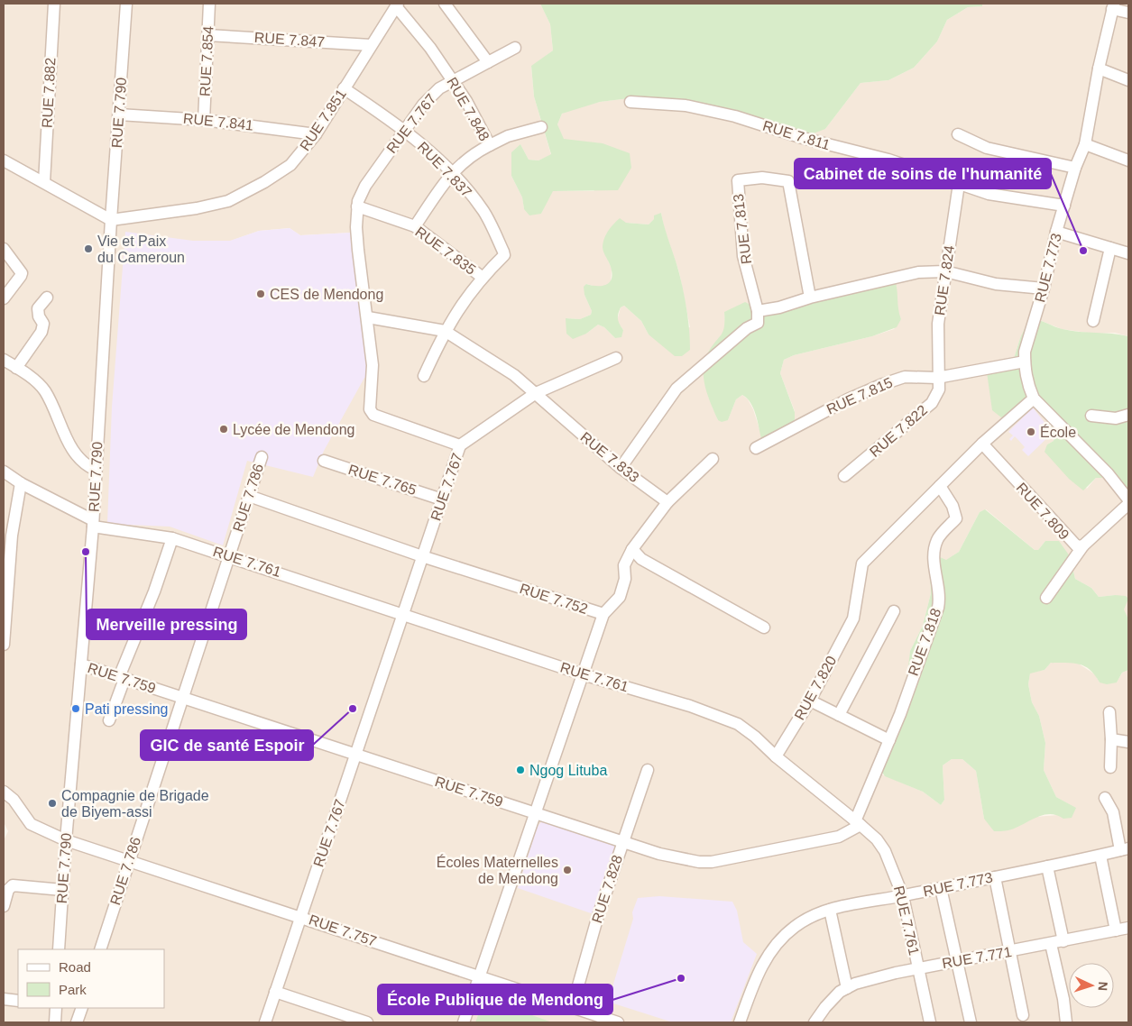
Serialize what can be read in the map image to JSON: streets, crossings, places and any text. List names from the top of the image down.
{
  "streets": {
    "street": [
      "RUE 7.847",
      "RUE 7.854",
      "RUE 7.882",
      "RUE 7.848",
      "RUE 7.790",
      "RUE 7.851",
      "RUE 7.841",
      "RUE 7.767",
      "RUE 7.811",
      "RUE 7.837",
      "RUE 7.813",
      "RUE 7.835",
      "RUE 7.773",
      "RUE 7.824",
      "RUE 7.815",
      "RUE 7.822",
      "RUE 7.833",
      "RUE 7.765",
      "RUE 7.786",
      "RUE 7.809",
      "RUE 7.761",
      "RUE 7.752",
      "RUE 7.818",
      "RUE 7.759",
      "RUE 7.820",
      "RUE 7.828",
      "RUE 7.757",
      "RUE 7.771"
    ]
  },
  "crossings": [
    ["RUE 7.847", "RUE 7.854"],
    ["RUE 7.847", "RUE 7.851"],
    ["RUE 7.854", "RUE 7.841"],
    ["RUE 7.848", "RUE 7.851"],
    ["RUE 7.848", "RUE 7.767"],
    ["RUE 7.848", "RUE 7.837"],
    ["RUE 7.848", "RUE 7.835"],
    ["RUE 7.790", "RUE 7.851"],
    ["RUE 7.790", "RUE 7.841"],
    ["RUE 7.790", "RUE 7.761"],
    ["RUE 7.790", "RUE 7.759"],
    ["RUE 7.790", "RUE 7.757"],
    ["RUE 7.851", "RUE 7.841"],
    ["RUE 7.851", "RUE 7.837"],
    ["RUE 7.767", "RUE 7.837"],
    ["RUE 7.767", "RUE 7.835"],
    ["RUE 7.767", "RUE 7.833"],
    ["RUE 7.767", "RUE 7.765"],
    ["RUE 7.767", "RUE 7.761"],
    ["RUE 7.767", "RUE 7.752"],
    ["RUE 7.767", "RUE 7.759"],
    ["RUE 7.767", "RUE 7.757"],
    ["RUE 7.811", "RUE 7.773"],
    ["RUE 7.811", "RUE 7.824"],
    ["RUE 7.837", "RUE 7.835"],
    ["RUE 7.773", "RUE 7.815"],
    ["RUE 7.773", "RUE 7.761"],
    ["RUE 7.824", "RUE 7.815"],
    ["RUE 7.824", "RUE 7.822"],
    ["RUE 7.815", "RUE 7.822"],
    ["RUE 7.786", "RUE 7.761"],
    ["RUE 7.786", "RUE 7.752"],
    ["RUE 7.786", "RUE 7.759"],
    ["RUE 7.786", "RUE 7.757"],
    ["RUE 7.761", "RUE 7.752"],
    ["RUE 7.761", "RUE 7.818"],
    ["RUE 7.761", "RUE 7.759"],
    ["RUE 7.761", "RUE 7.820"],
    ["RUE 7.761", "RUE 7.771"],
    ["RUE 7.752", "RUE 7.759"],
    ["RUE 7.752", "RUE 7.757"],
    ["RUE 7.818", "RUE 7.759"],
    ["RUE 7.818", "RUE 7.820"],
    ["RUE 7.759", "RUE 7.828"],
    ["RUE 7.828", "RUE 7.757"]
  ],
  "places": [
    "Vie et Paix du Cameroun",
    "Cabinet de soins de l'humanité",
    "CES de Mendong",
    "Lycée de Mendong",
    "École",
    "Merveille pressing",
    "Pati pressing",
    "GIC de santé Espoir",
    "Ngog Lituba",
    "Compagnie de Brigade de Biyem-assi",
    "Écoles Maternelles de Mendong",
    "École Publique de Mendong"
  ],
  "legend": ["Road", "Park"],
  "north": "right"
}
